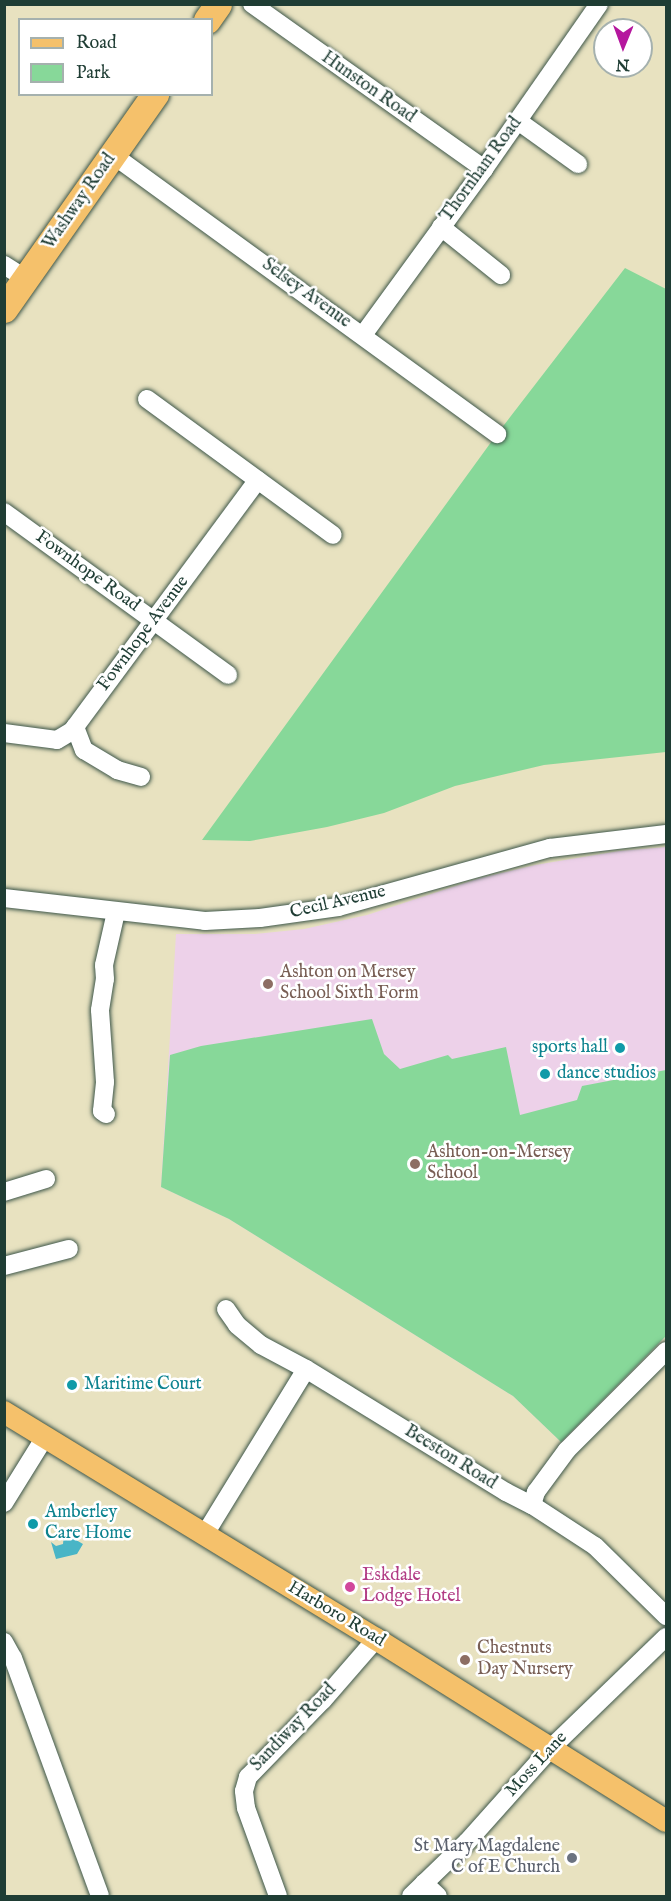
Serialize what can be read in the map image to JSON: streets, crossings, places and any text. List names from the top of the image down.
{
  "streets": {
    "highway": ["Washway Road"],
    "main road": ["Harboro Road"],
    "street": [
      "Hunston Road",
      "Thornham Road",
      "Selsey Avenue",
      "Fownhope Road",
      "Fownhope Avenue",
      "Cecil Avenue",
      "Beeston Road",
      "Sandiway Road",
      "Moss Lane"
    ]
  },
  "crossings": [
    ["Hunston Road", "Thornham Road"],
    ["Thornham Road", "Selsey Avenue"],
    ["Washway Road", "Selsey Avenue"],
    ["Fownhope Road", "Fownhope Avenue"],
    ["Harboro Road", "Sandiway Road"],
    ["Harboro Road", "Moss Lane"]
  ],
  "places": [
    "Ashton on Mersey School Sixth Form",
    "sports hall",
    "dance studios",
    "Ashton-on-Mersey School",
    "Maritime Court",
    "Amberley Care Home",
    "Eskdale Lodge Hotel",
    "Chestnuts Day Nursery",
    "St Mary Magdalene C of E Church"
  ],
  "legend": ["Road", "Park"],
  "north": "bottom"
}
